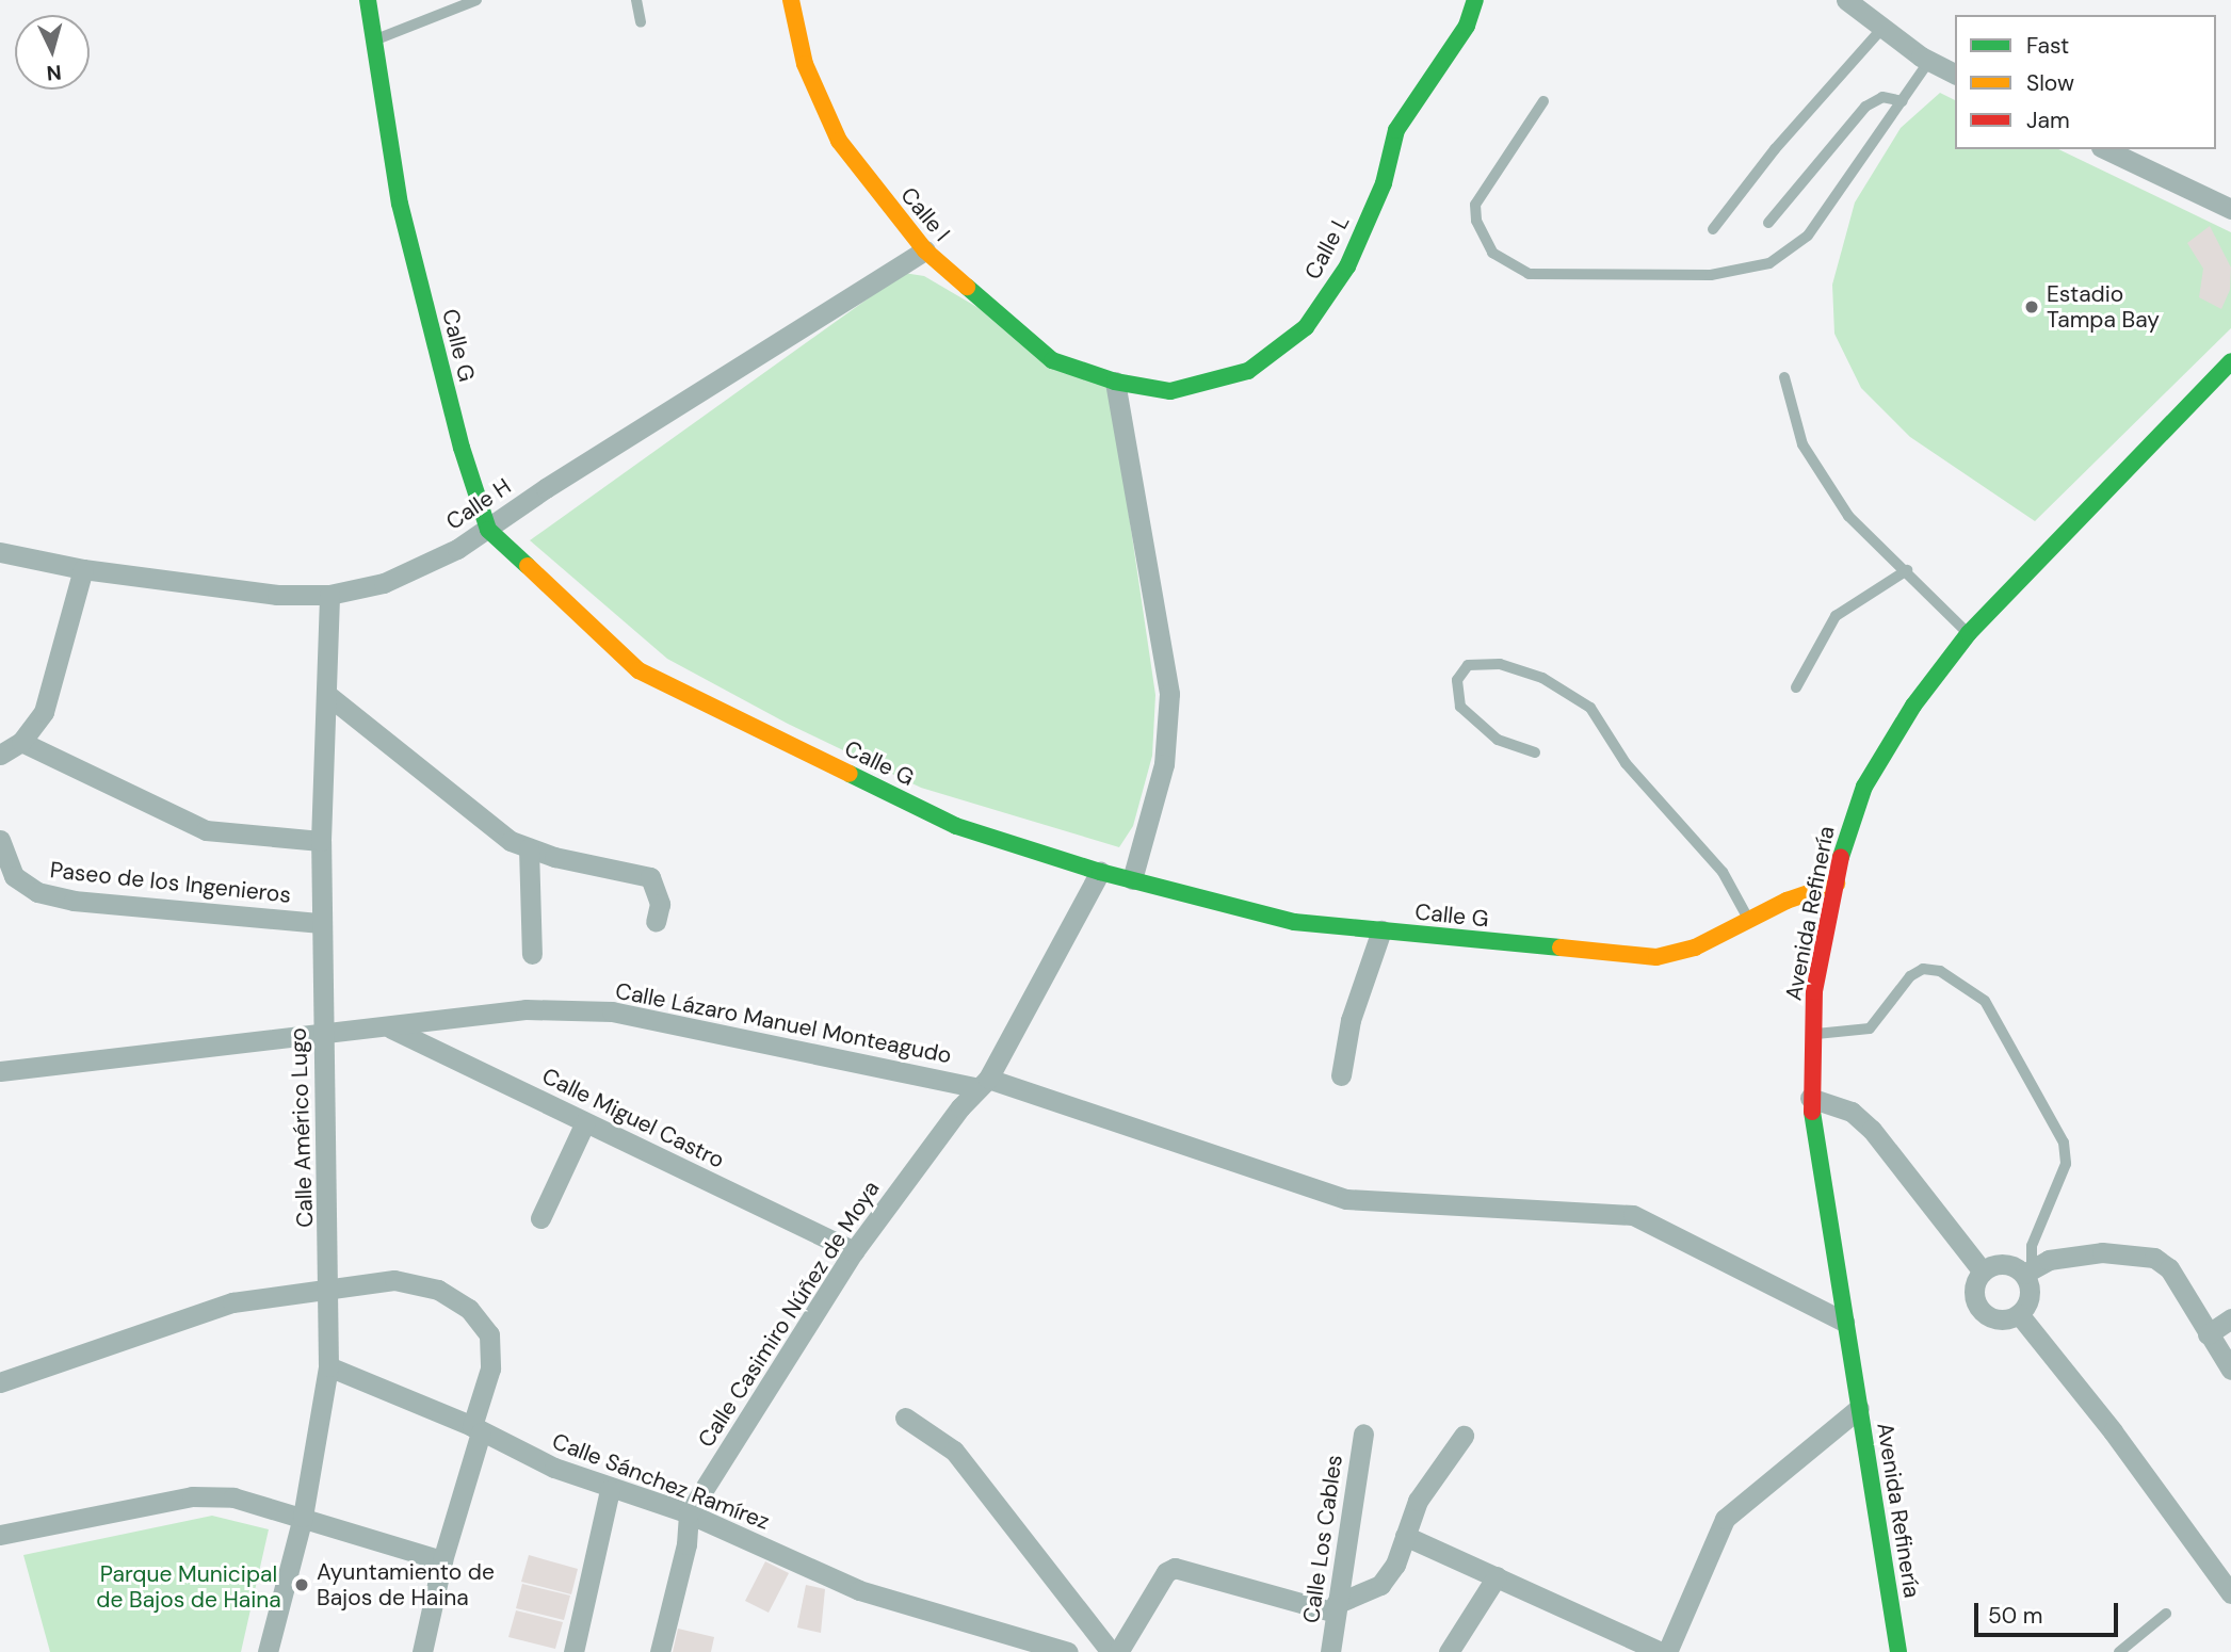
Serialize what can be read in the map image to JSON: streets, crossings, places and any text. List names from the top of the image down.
{
  "streets": {
    "street": [
      "Calle I",
      "Calle L",
      "Calle G",
      "Calle H",
      "Paseo de los Ingenieros",
      "Avenida Refinería",
      "Calle Lázaro Manuel Monteagudo",
      "Calle Miguel Castro",
      "Calle Américo Lugo",
      "Calle Casimiro Núñez de Moya",
      "Calle Sánchez Ramírez",
      "Calle Los Cables"
    ]
  },
  "crossings": [
    ["Calle I", "Calle L"],
    ["Calle I", "Calle H"],
    ["Calle G", "Calle H"],
    ["Calle G", "Avenida Refinería"],
    ["Calle G", "Calle Casimiro Núñez de Moya"],
    ["Calle H", "Calle Américo Lugo"],
    ["Paseo de los Ingenieros", "Calle Américo Lugo"],
    ["Avenida Refinería", "Calle Lázaro Manuel Monteagudo"],
    ["Calle Lázaro Manuel Monteagudo", "Calle Miguel Castro"],
    ["Calle Lázaro Manuel Monteagudo", "Calle Américo Lugo"],
    ["Calle Lázaro Manuel Monteagudo", "Calle Casimiro Núñez de Moya"],
    ["Calle Miguel Castro", "Calle Casimiro Núñez de Moya"],
    ["Calle Américo Lugo", "Calle Sánchez Ramírez"],
    ["Calle Casimiro Núñez de Moya", "Calle Sánchez Ramírez"]
  ],
  "parks": ["Parque Municipal de Bajos de Haina"],
  "places": ["Estadio Tampa Bay", "Ayuntamiento de Bajos de Haina"],
  "legend": ["Fast", "Slow", "Jam"],
  "scale_bar": "50 m",
  "north": "bottom"
}
